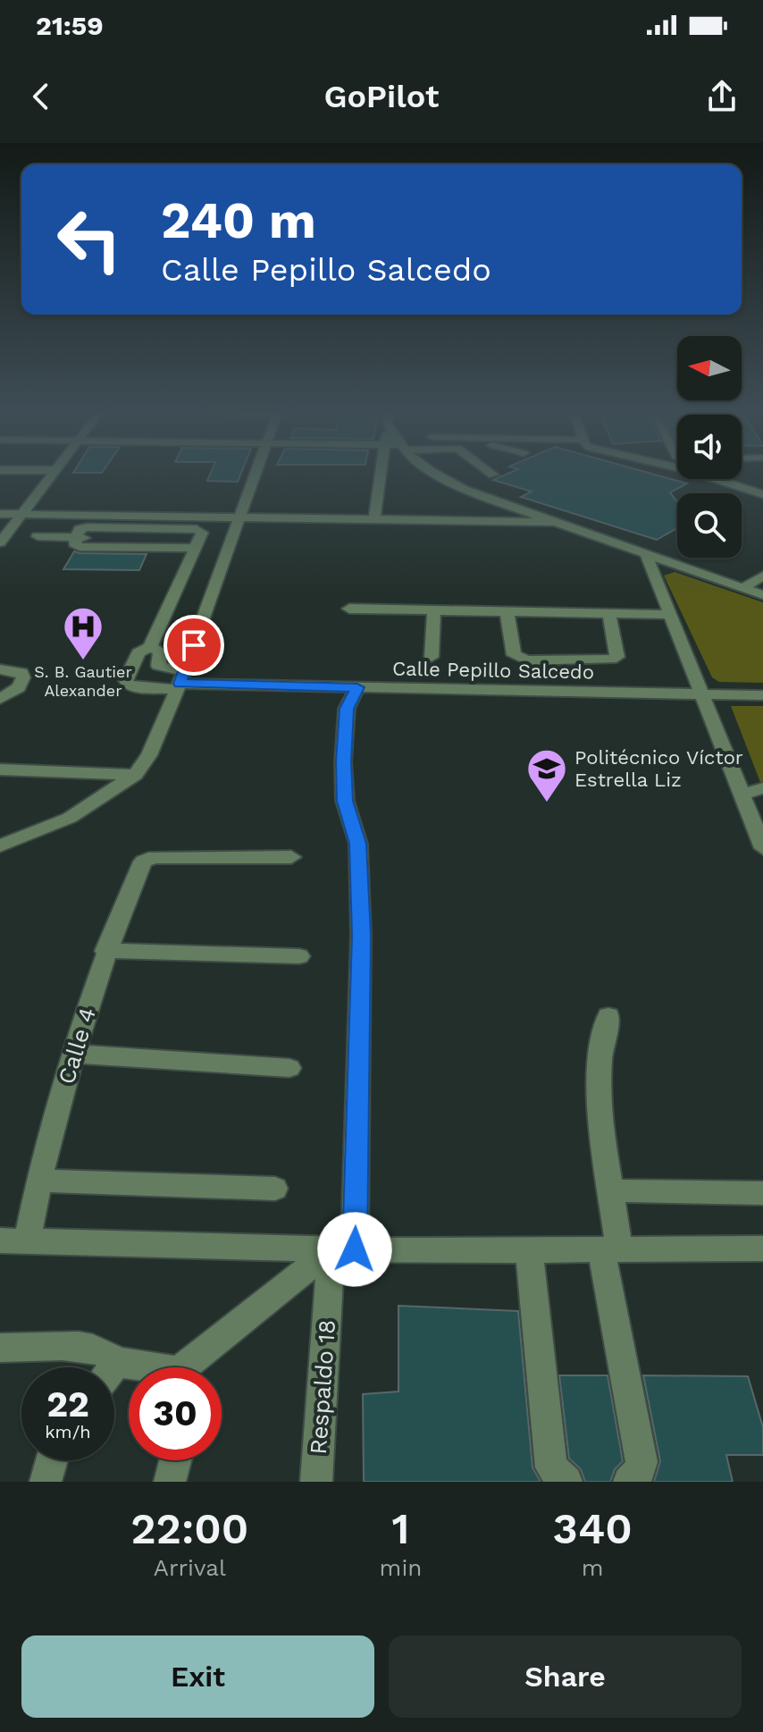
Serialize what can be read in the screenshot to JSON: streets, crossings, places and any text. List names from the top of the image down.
{
  "streets": {
    "street": ["Calle Pepillo Salcedo", "Calle 4", "Respaldo 18"]
  },
  "crossings": [
    ["Calle Pepillo Salcedo", "Respaldo 18"]
  ],
  "places": {
    "hospital": ["S. B. Gautier Alexander"],
    "school or university": ["Politécnico Víctor Estrella Liz"]
  },
  "north": "left",
  "page": {
    "status": "21:59",
    "header": "GoPilot",
    "turn": ["240 m", "Calle Pepillo Salcedo"],
    "speed": "22 km/h",
    "limit": "30",
    "eta": [
      "22:00",
      "Arrival",
      "1",
      "min",
      "340",
      "m"
    ],
    "buttons": ["Exit", "Share"]
  }
}
